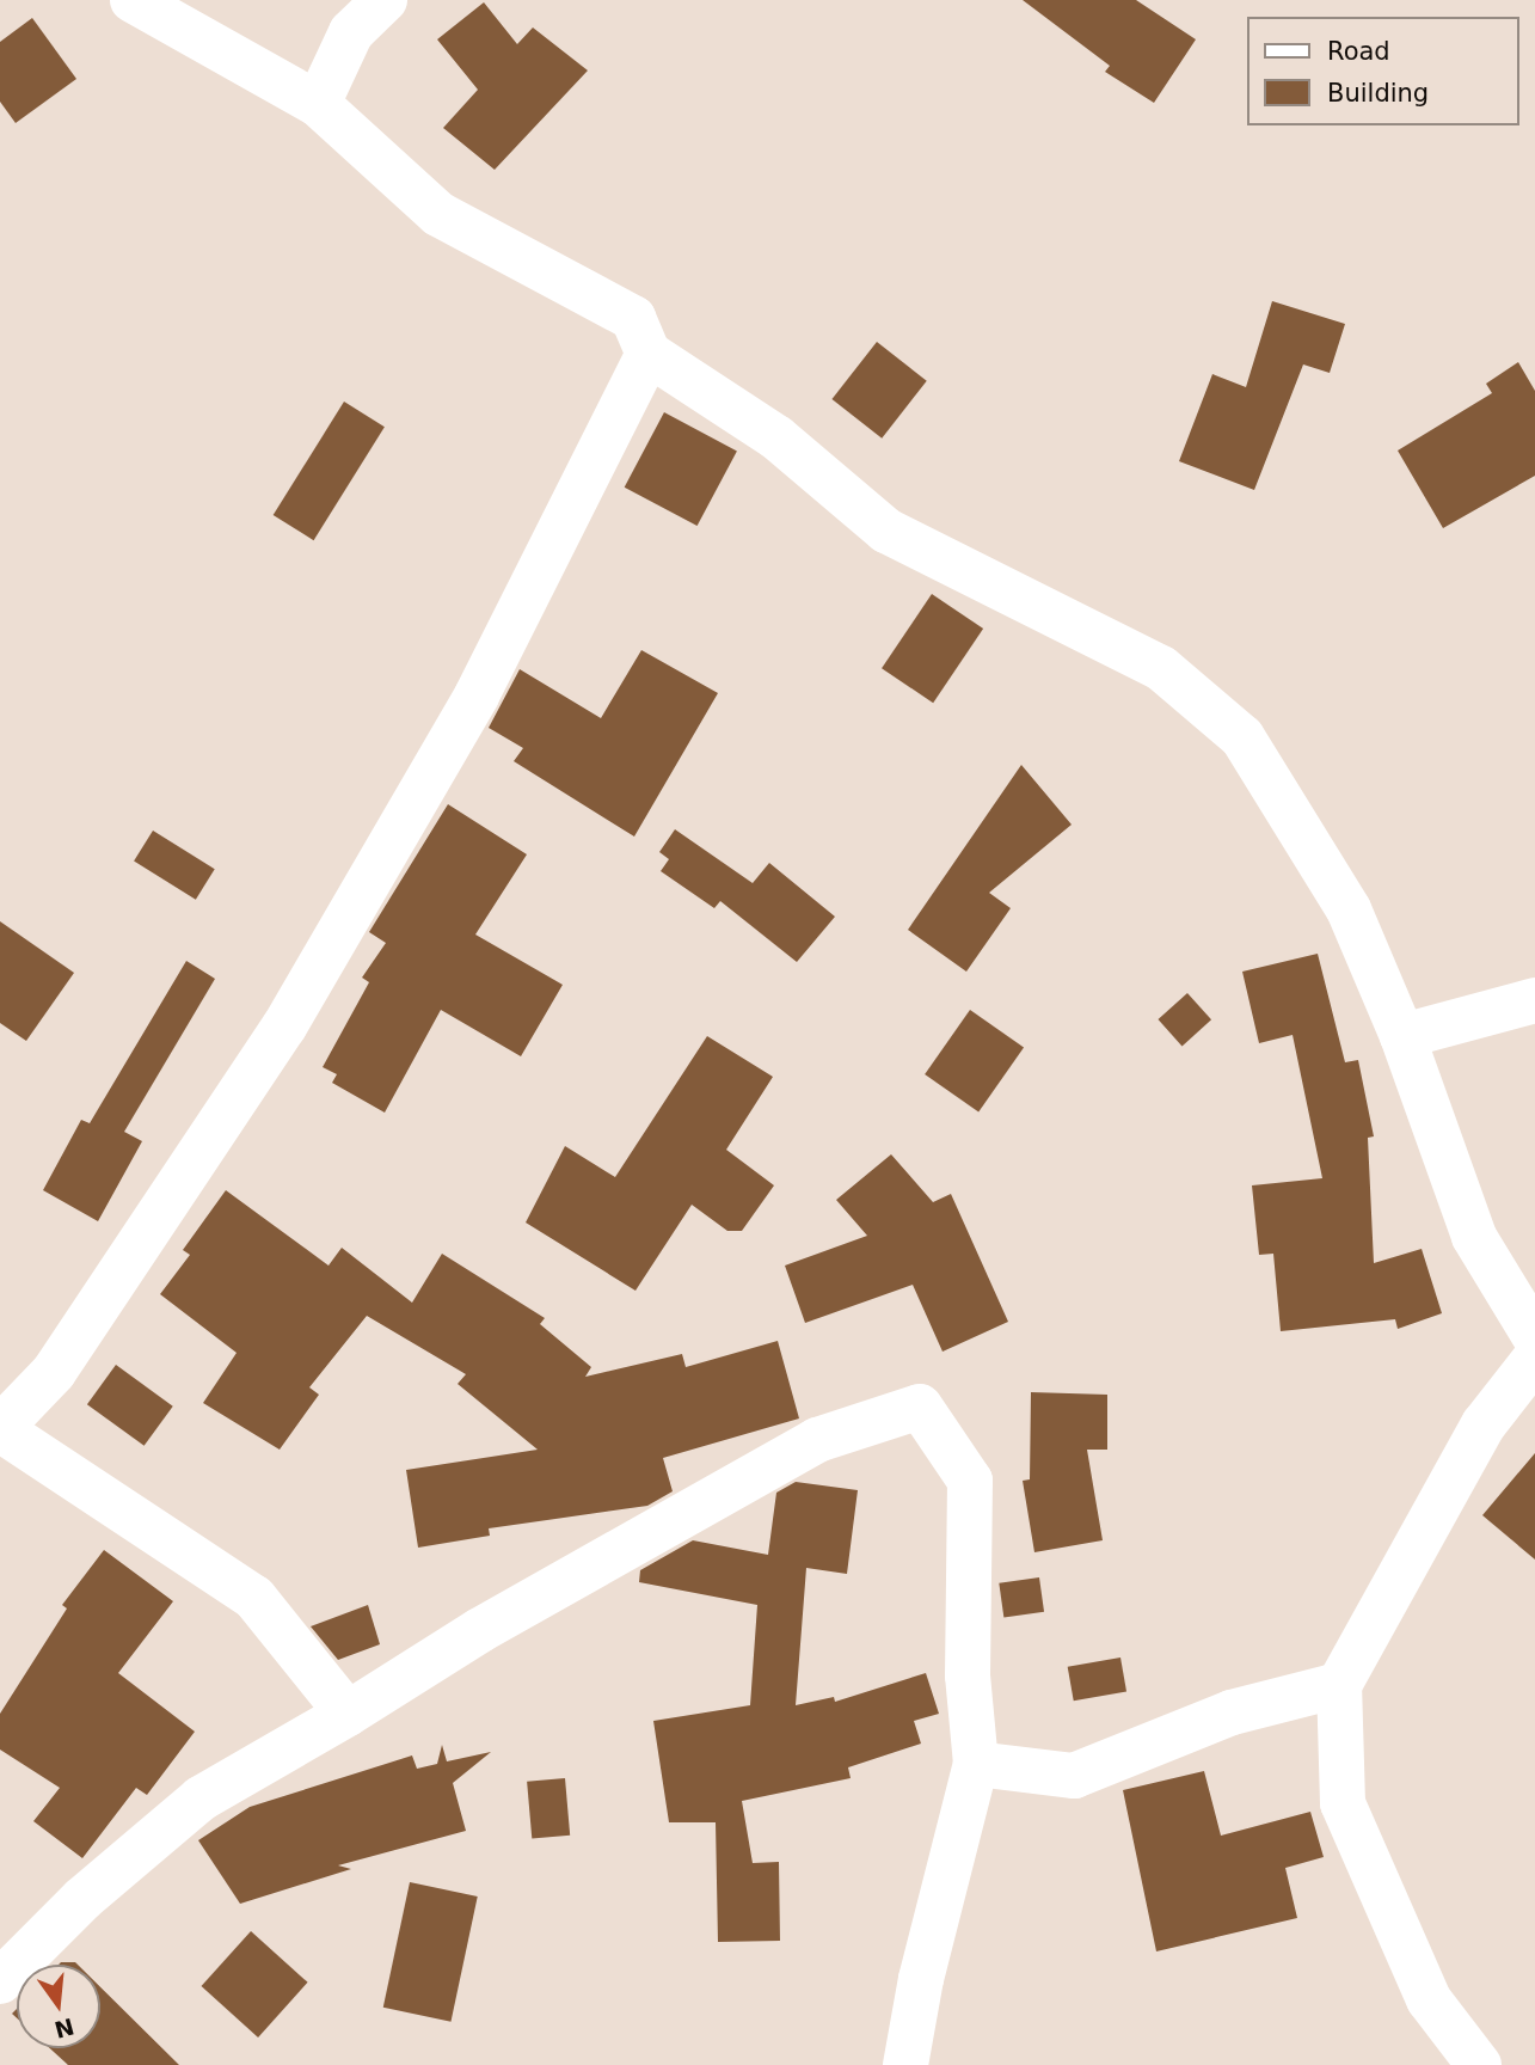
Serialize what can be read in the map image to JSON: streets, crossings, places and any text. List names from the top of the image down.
{
  "legend": ["Road", "Building"],
  "north": "bottom"
}
